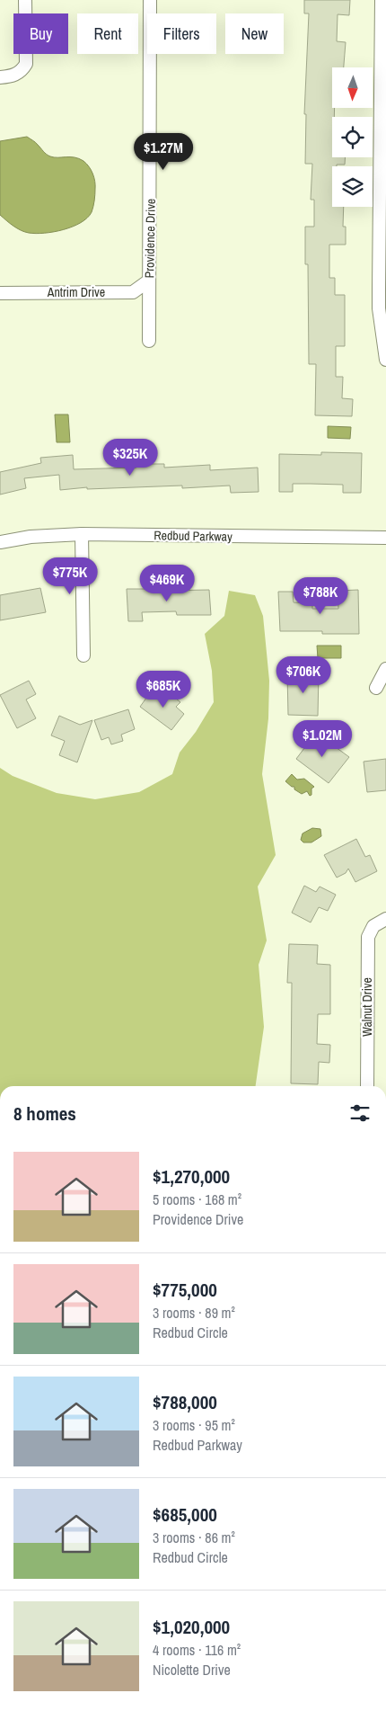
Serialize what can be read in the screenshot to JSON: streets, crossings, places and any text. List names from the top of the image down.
{
  "streets": {
    "street": [
      "Providence Drive",
      "Antrim Drive",
      "Redbud Parkway",
      "Walnut Drive"
    ]
  },
  "crossings": [
    ["Providence Drive", "Antrim Drive"]
  ],
  "north": "bottom",
  "page": {
    "chip": [
      "Buy",
      "Rent",
      "Filters",
      "New"
    ],
    "price": [
      "$1.27M",
      "$325K",
      "$775K",
      "$469K",
      "$788K",
      "$706K",
      "$685K",
      "$1.02M"
    ],
    "heading": "8 homes",
    "list": [
      {
        "name": "$1,270,000",
        "note": "5 rooms · 168 m² · Providence Drive"
      },
      {
        "name": "$775,000",
        "note": "3 rooms · 89 m² · Redbud Circle"
      },
      {
        "name": "$788,000",
        "note": "3 rooms · 95 m² · Redbud Parkway"
      },
      {
        "name": "$685,000",
        "note": "3 rooms · 86 m² · Redbud Circle"
      },
      {
        "name": "$1,020,000",
        "note": "4 rooms · 116 m² · Nicolette Drive"
      }
    ]
  }
}
